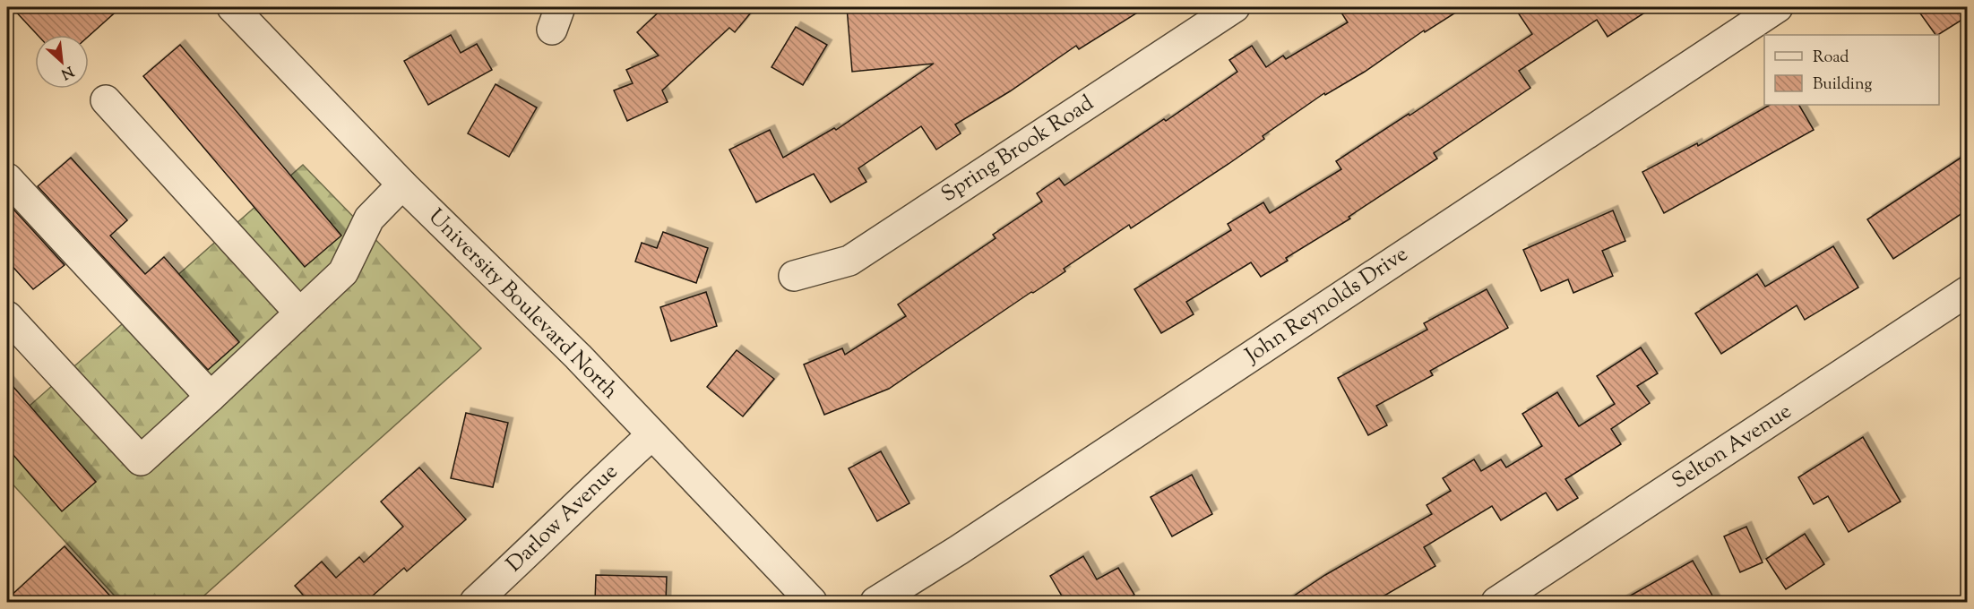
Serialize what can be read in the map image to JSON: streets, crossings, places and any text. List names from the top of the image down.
{
  "streets": {
    "street": [
      "Spring Brook Road",
      "University Boulevard North",
      "John Reynolds Drive",
      "Selton Avenue",
      "Darlow Avenue"
    ]
  },
  "crossings": [
    ["University Boulevard North", "Darlow Avenue"]
  ],
  "legend": ["Road", "Building"],
  "north": "bottom right"
}
